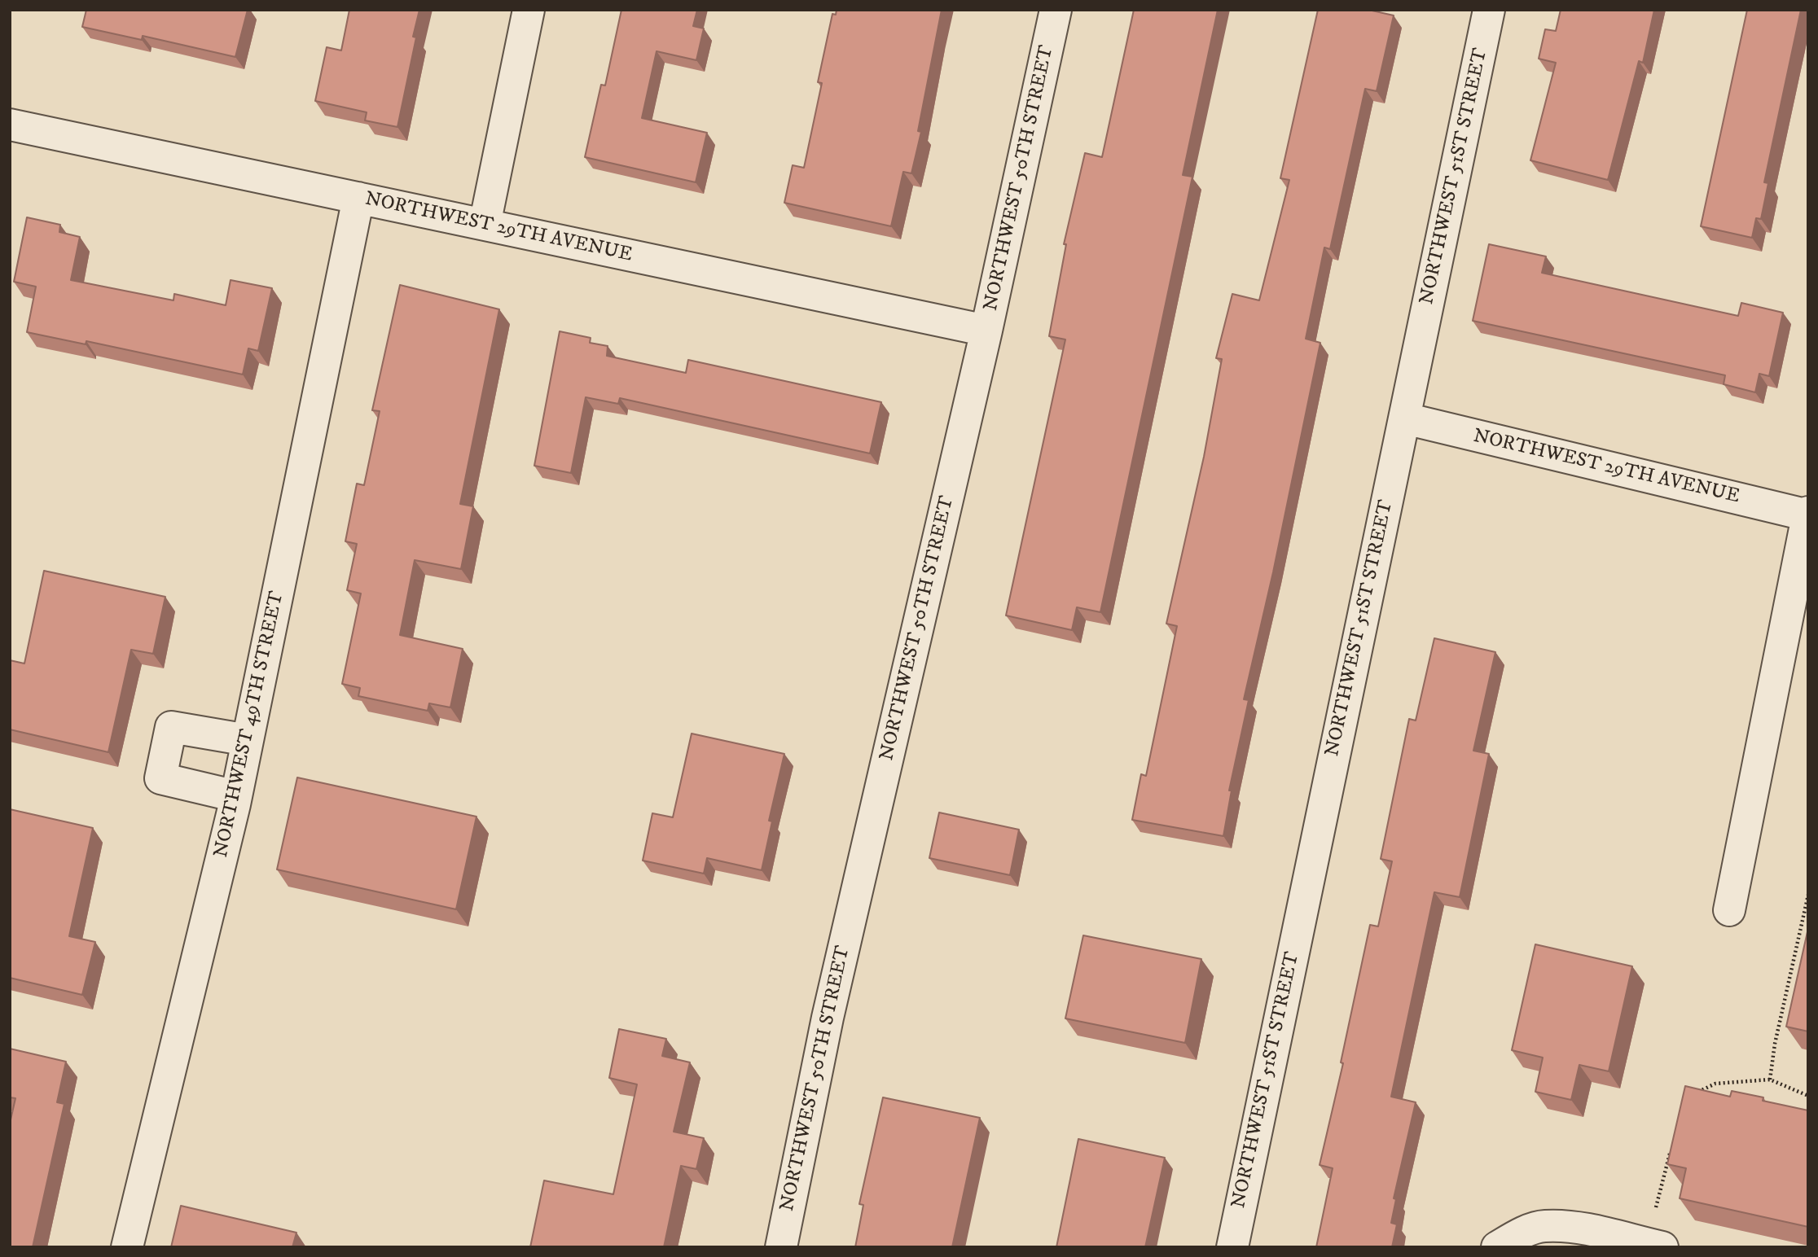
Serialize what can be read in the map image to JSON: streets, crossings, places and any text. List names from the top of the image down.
{
  "streets": {
    "street": [
      "NORTHWEST 51ST STREET",
      "NORTHWEST 50TH STREET",
      "NORTHWEST 29TH AVENUE",
      "NORTHWEST 49TH STREET"
    ]
  },
  "crossings": [
    ["NORTHWEST 51ST STREET", "NORTHWEST 29TH AVENUE"],
    ["NORTHWEST 50TH STREET", "NORTHWEST 29TH AVENUE"],
    ["NORTHWEST 29TH AVENUE", "NORTHWEST 49TH STREET"]
  ]
}
